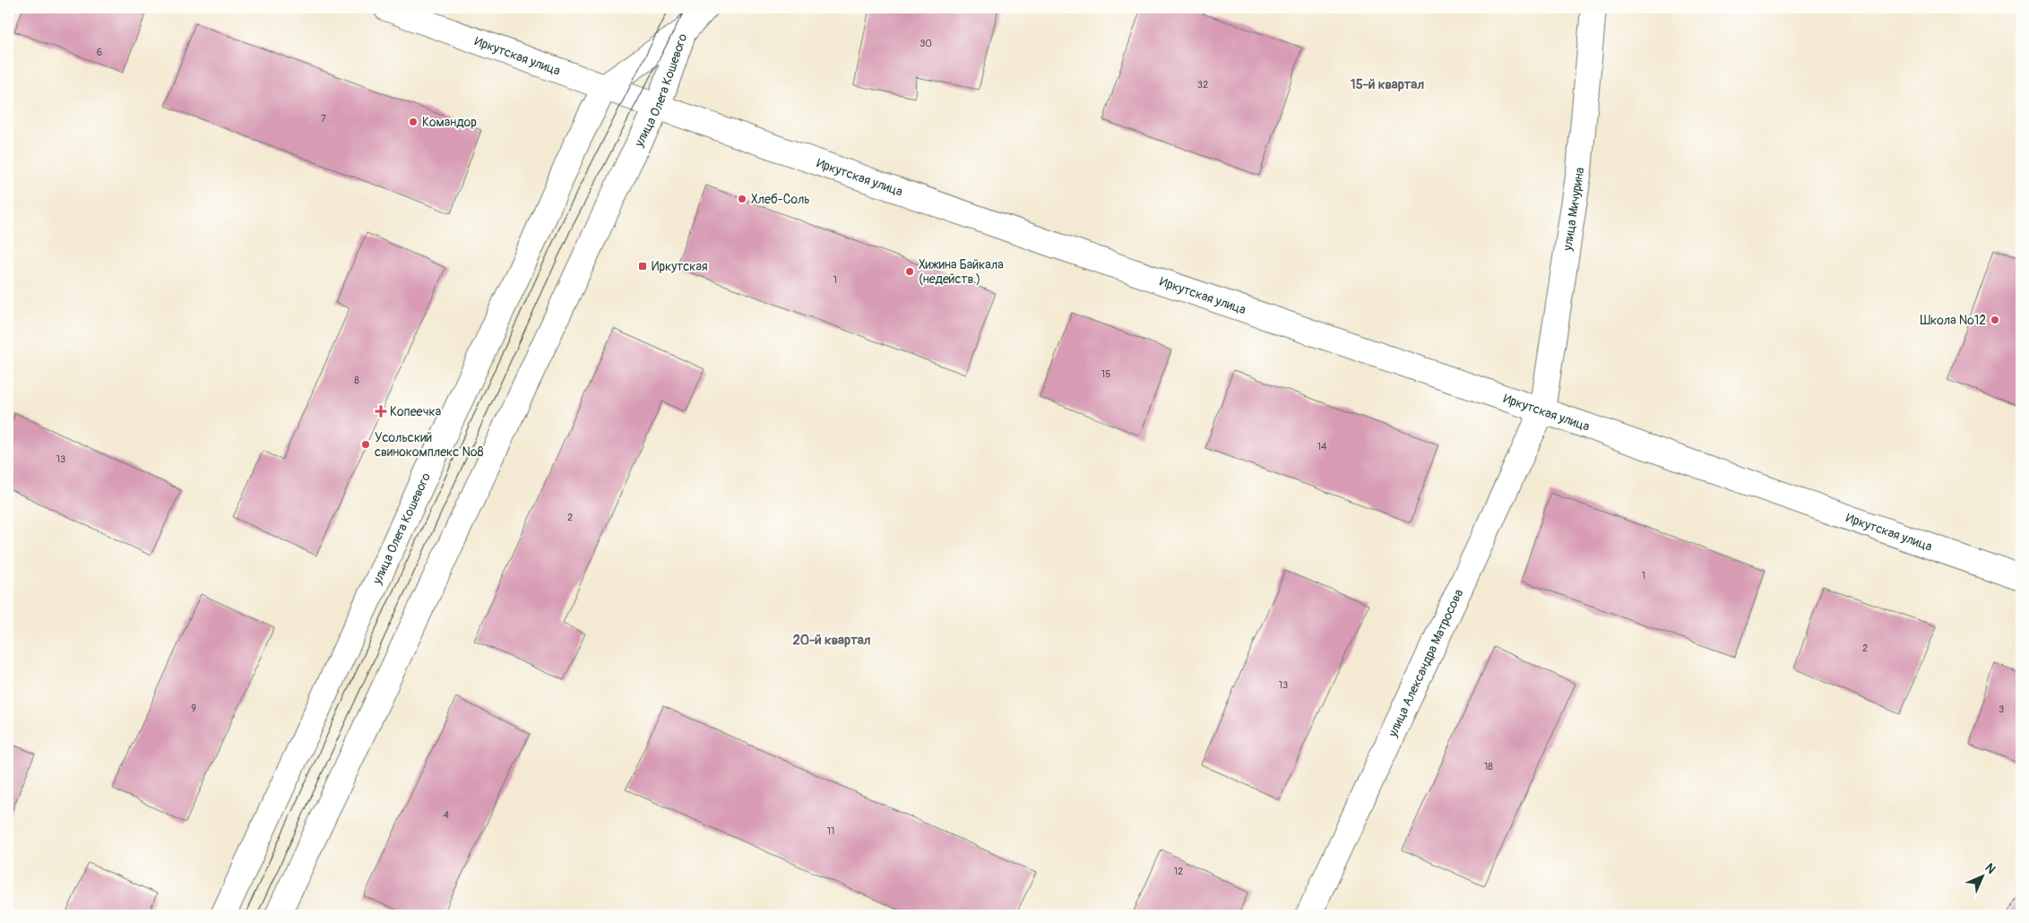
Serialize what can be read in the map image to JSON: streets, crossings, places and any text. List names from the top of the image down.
{
  "streets": {
    "street": [
      "Иркутская улица",
      "улица Олега Кошевого",
      "улица Мичурина",
      "улица Александра Матросова"
    ]
  },
  "crossings": [
    ["Иркутская улица", "улица Олега Кошевого"],
    ["Иркутская улица", "улица Мичурина"],
    ["Иркутская улица", "улица Александра Матросова"],
    ["улица Мичурина", "улица Александра Матросова"]
  ],
  "districts": ["15-й квартал", "20-й квартал"],
  "places": {
    "other": [
      "Командор",
      "Хлеб-Соль",
      "Хижина Байкала (недейств.)",
      "Школа №12",
      "Усольский свинокомплекс №8"
    ],
    "transit": ["Иркутская"],
    "health": ["Копеечка"]
  },
  "house_numbers": [
    "30",
    "6",
    "32",
    "7",
    "1",
    "15",
    "8",
    "14",
    "13",
    "2",
    "1",
    "2",
    "13",
    "9",
    "3",
    "18",
    "4",
    "11",
    "12"
  ],
  "north": "top right"
}
